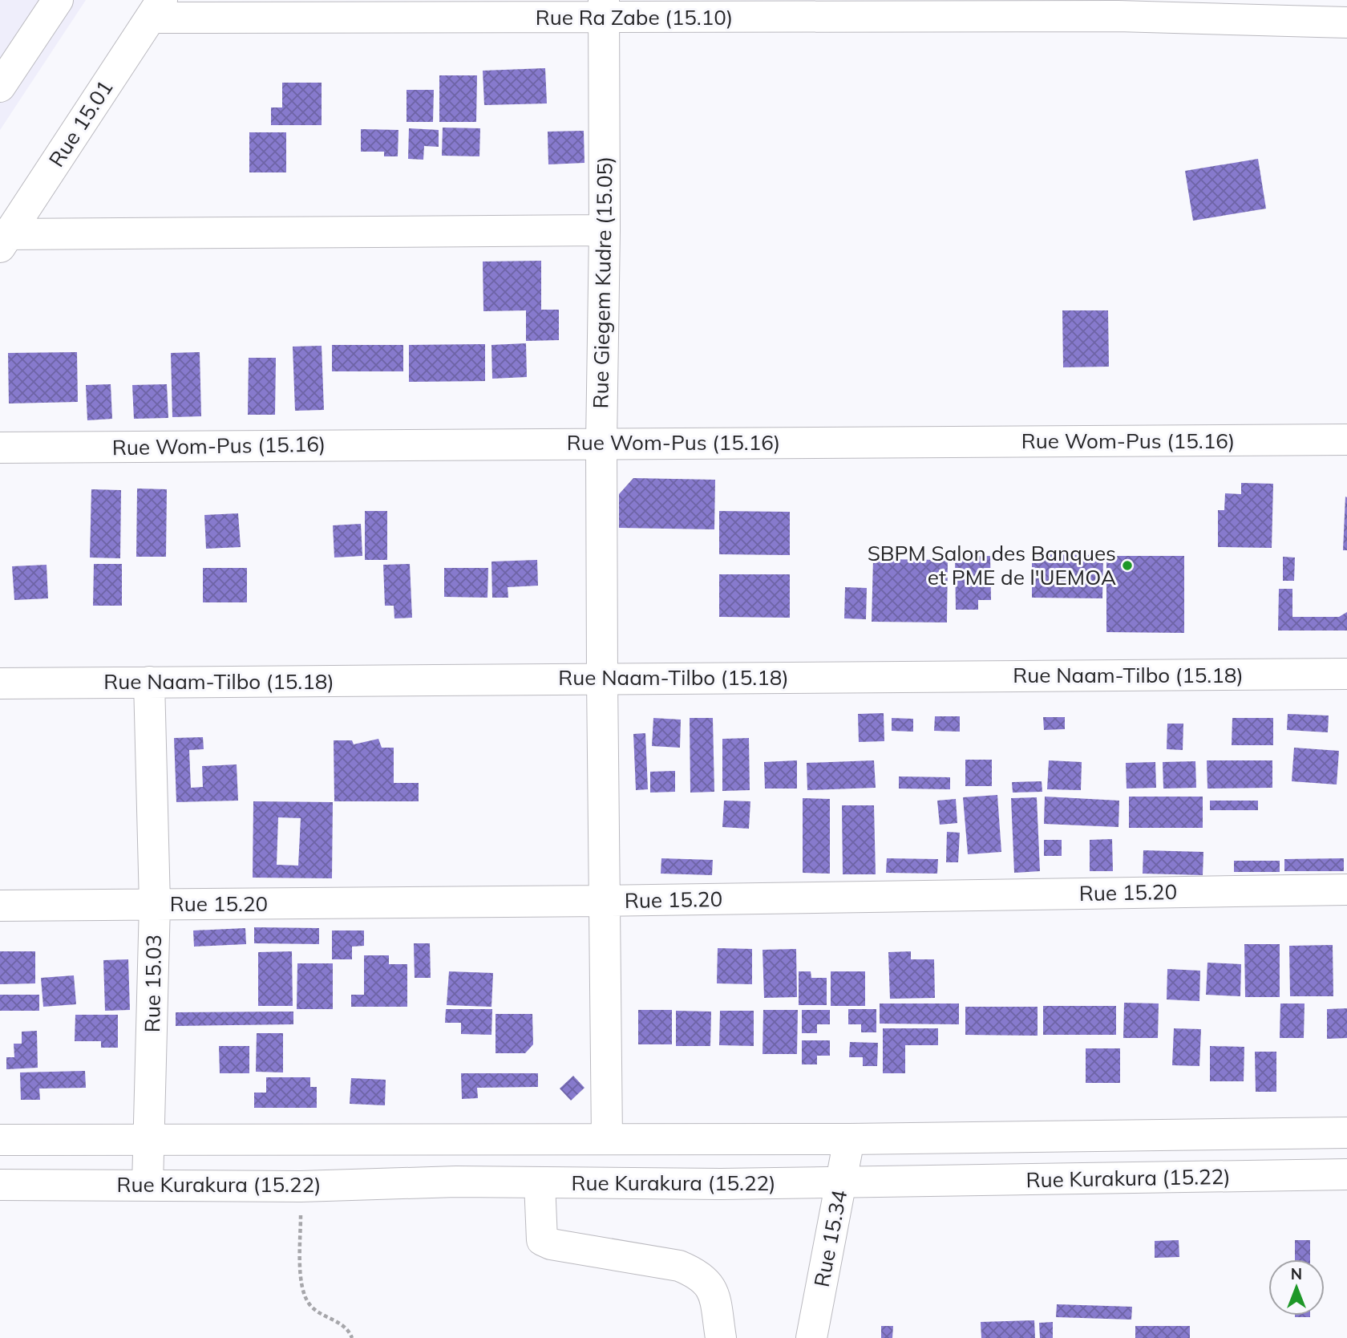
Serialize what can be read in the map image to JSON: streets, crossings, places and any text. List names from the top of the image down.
{
  "streets": {
    "street": [
      "Rue Ra Zabe (15.10)",
      "Rue 15.01",
      "Rue Giegem Kudre (15.05)",
      "Rue Wom-Pus (15.16)",
      "Rue Naam-Tilbo (15.18)",
      "Rue 15.20",
      "Rue 15.03",
      "Rue Kurakura (15.22)",
      "Rue 15.34"
    ]
  },
  "crossings": [
    ["Rue Ra Zabe (15.10)", "Rue 15.01"],
    ["Rue Ra Zabe (15.10)", "Rue Giegem Kudre (15.05)"],
    ["Rue Giegem Kudre (15.05)", "Rue Wom-Pus (15.16)"],
    ["Rue Giegem Kudre (15.05)", "Rue Naam-Tilbo (15.18)"],
    ["Rue Giegem Kudre (15.05)", "Rue 15.20"],
    ["Rue Giegem Kudre (15.05)", "Rue Kurakura (15.22)"],
    ["Rue Naam-Tilbo (15.18)", "Rue 15.03"],
    ["Rue 15.20", "Rue 15.03"],
    ["Rue 15.03", "Rue Kurakura (15.22)"],
    ["Rue Kurakura (15.22)", "Rue 15.34"]
  ],
  "places": ["SBPM Salon des Banques et PME de l'UEMOA"],
  "north": "top"
}
